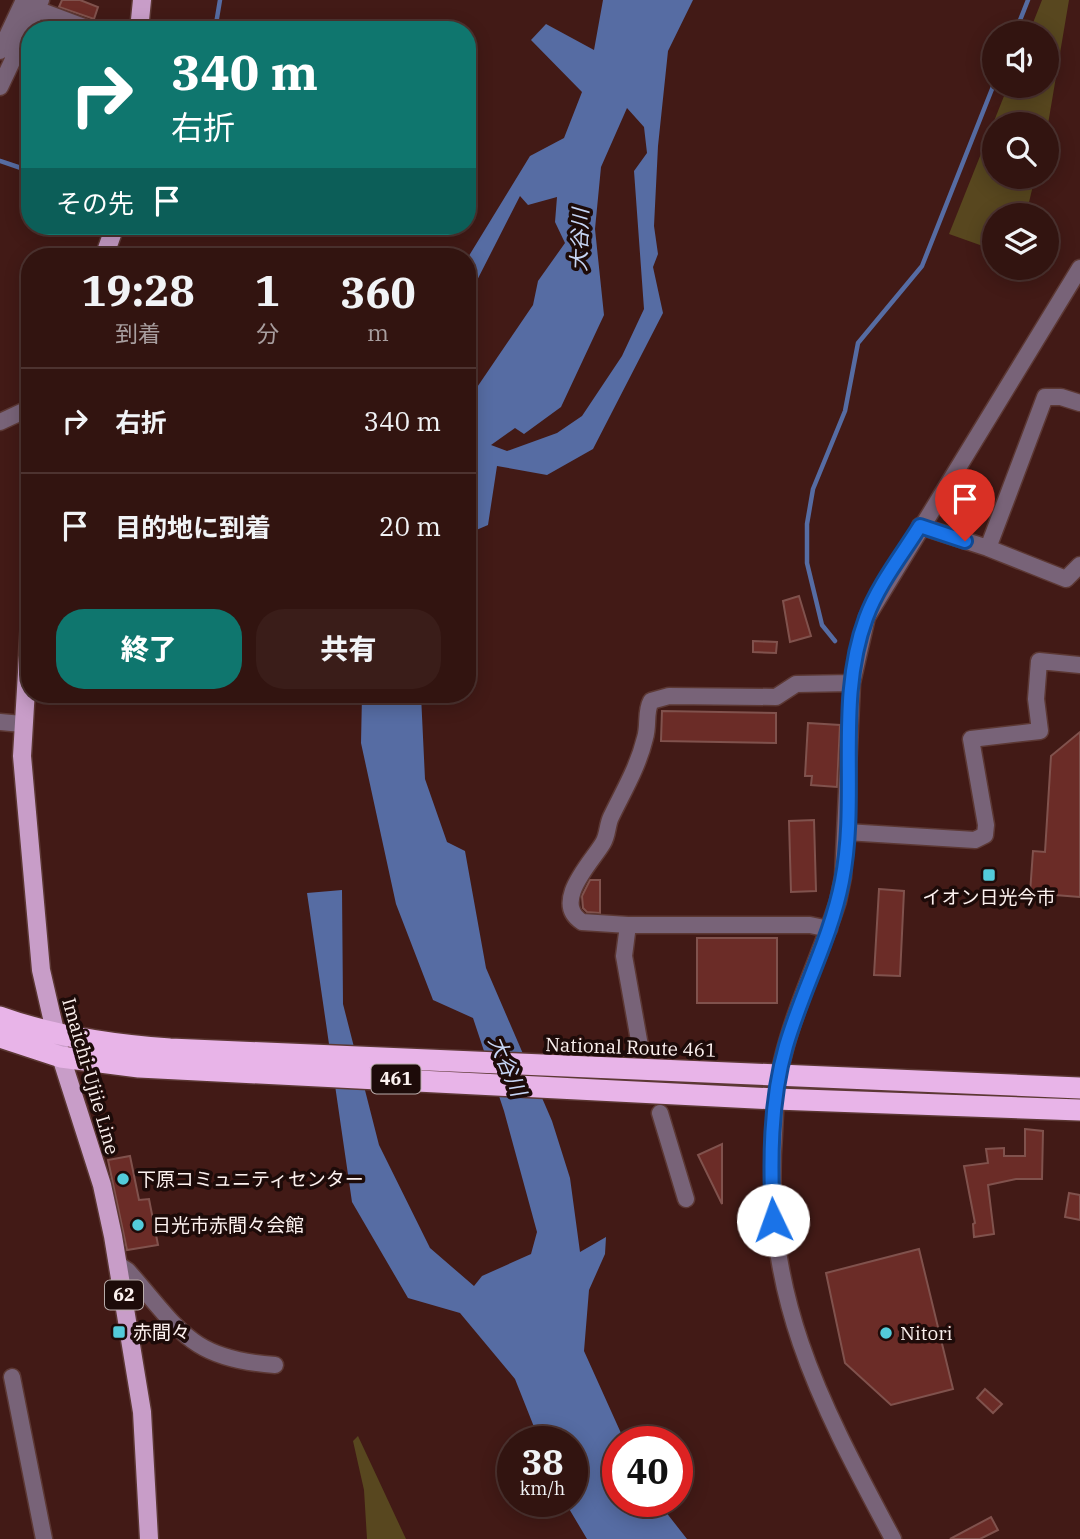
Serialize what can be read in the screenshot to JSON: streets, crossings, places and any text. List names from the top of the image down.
{
  "streets": {
    "highway": ["National Route 461", "461"],
    "main road": ["Imaichi-Ujiie Line", "62"]
  },
  "crossings": [
    ["National Route 461", "Imaichi-Ujiie Line"],
    ["National Route 461", "461"],
    ["Imaichi-Ujiie Line", "461"]
  ],
  "water": ["大谷川"],
  "places": {
    "transit": ["イオン日光今市", "赤間々"],
    "other": ["下原コミュニティセンター", "日光市赤間々会館", "Nitori"]
  },
  "page": {
    "turn": ["340 m", "右折"],
    "then": "その先",
    "eta": [
      "19:28",
      "到着",
      "1",
      "分",
      "360",
      "m"
    ],
    "list": [
      {
        "name": "右折",
        "value": "340 m"
      },
      {
        "name": "目的地に到着",
        "value": "20 m"
      }
    ],
    "buttons": ["終了", "共有"],
    "speed": "38 km/h",
    "limit": "40"
  }
}
